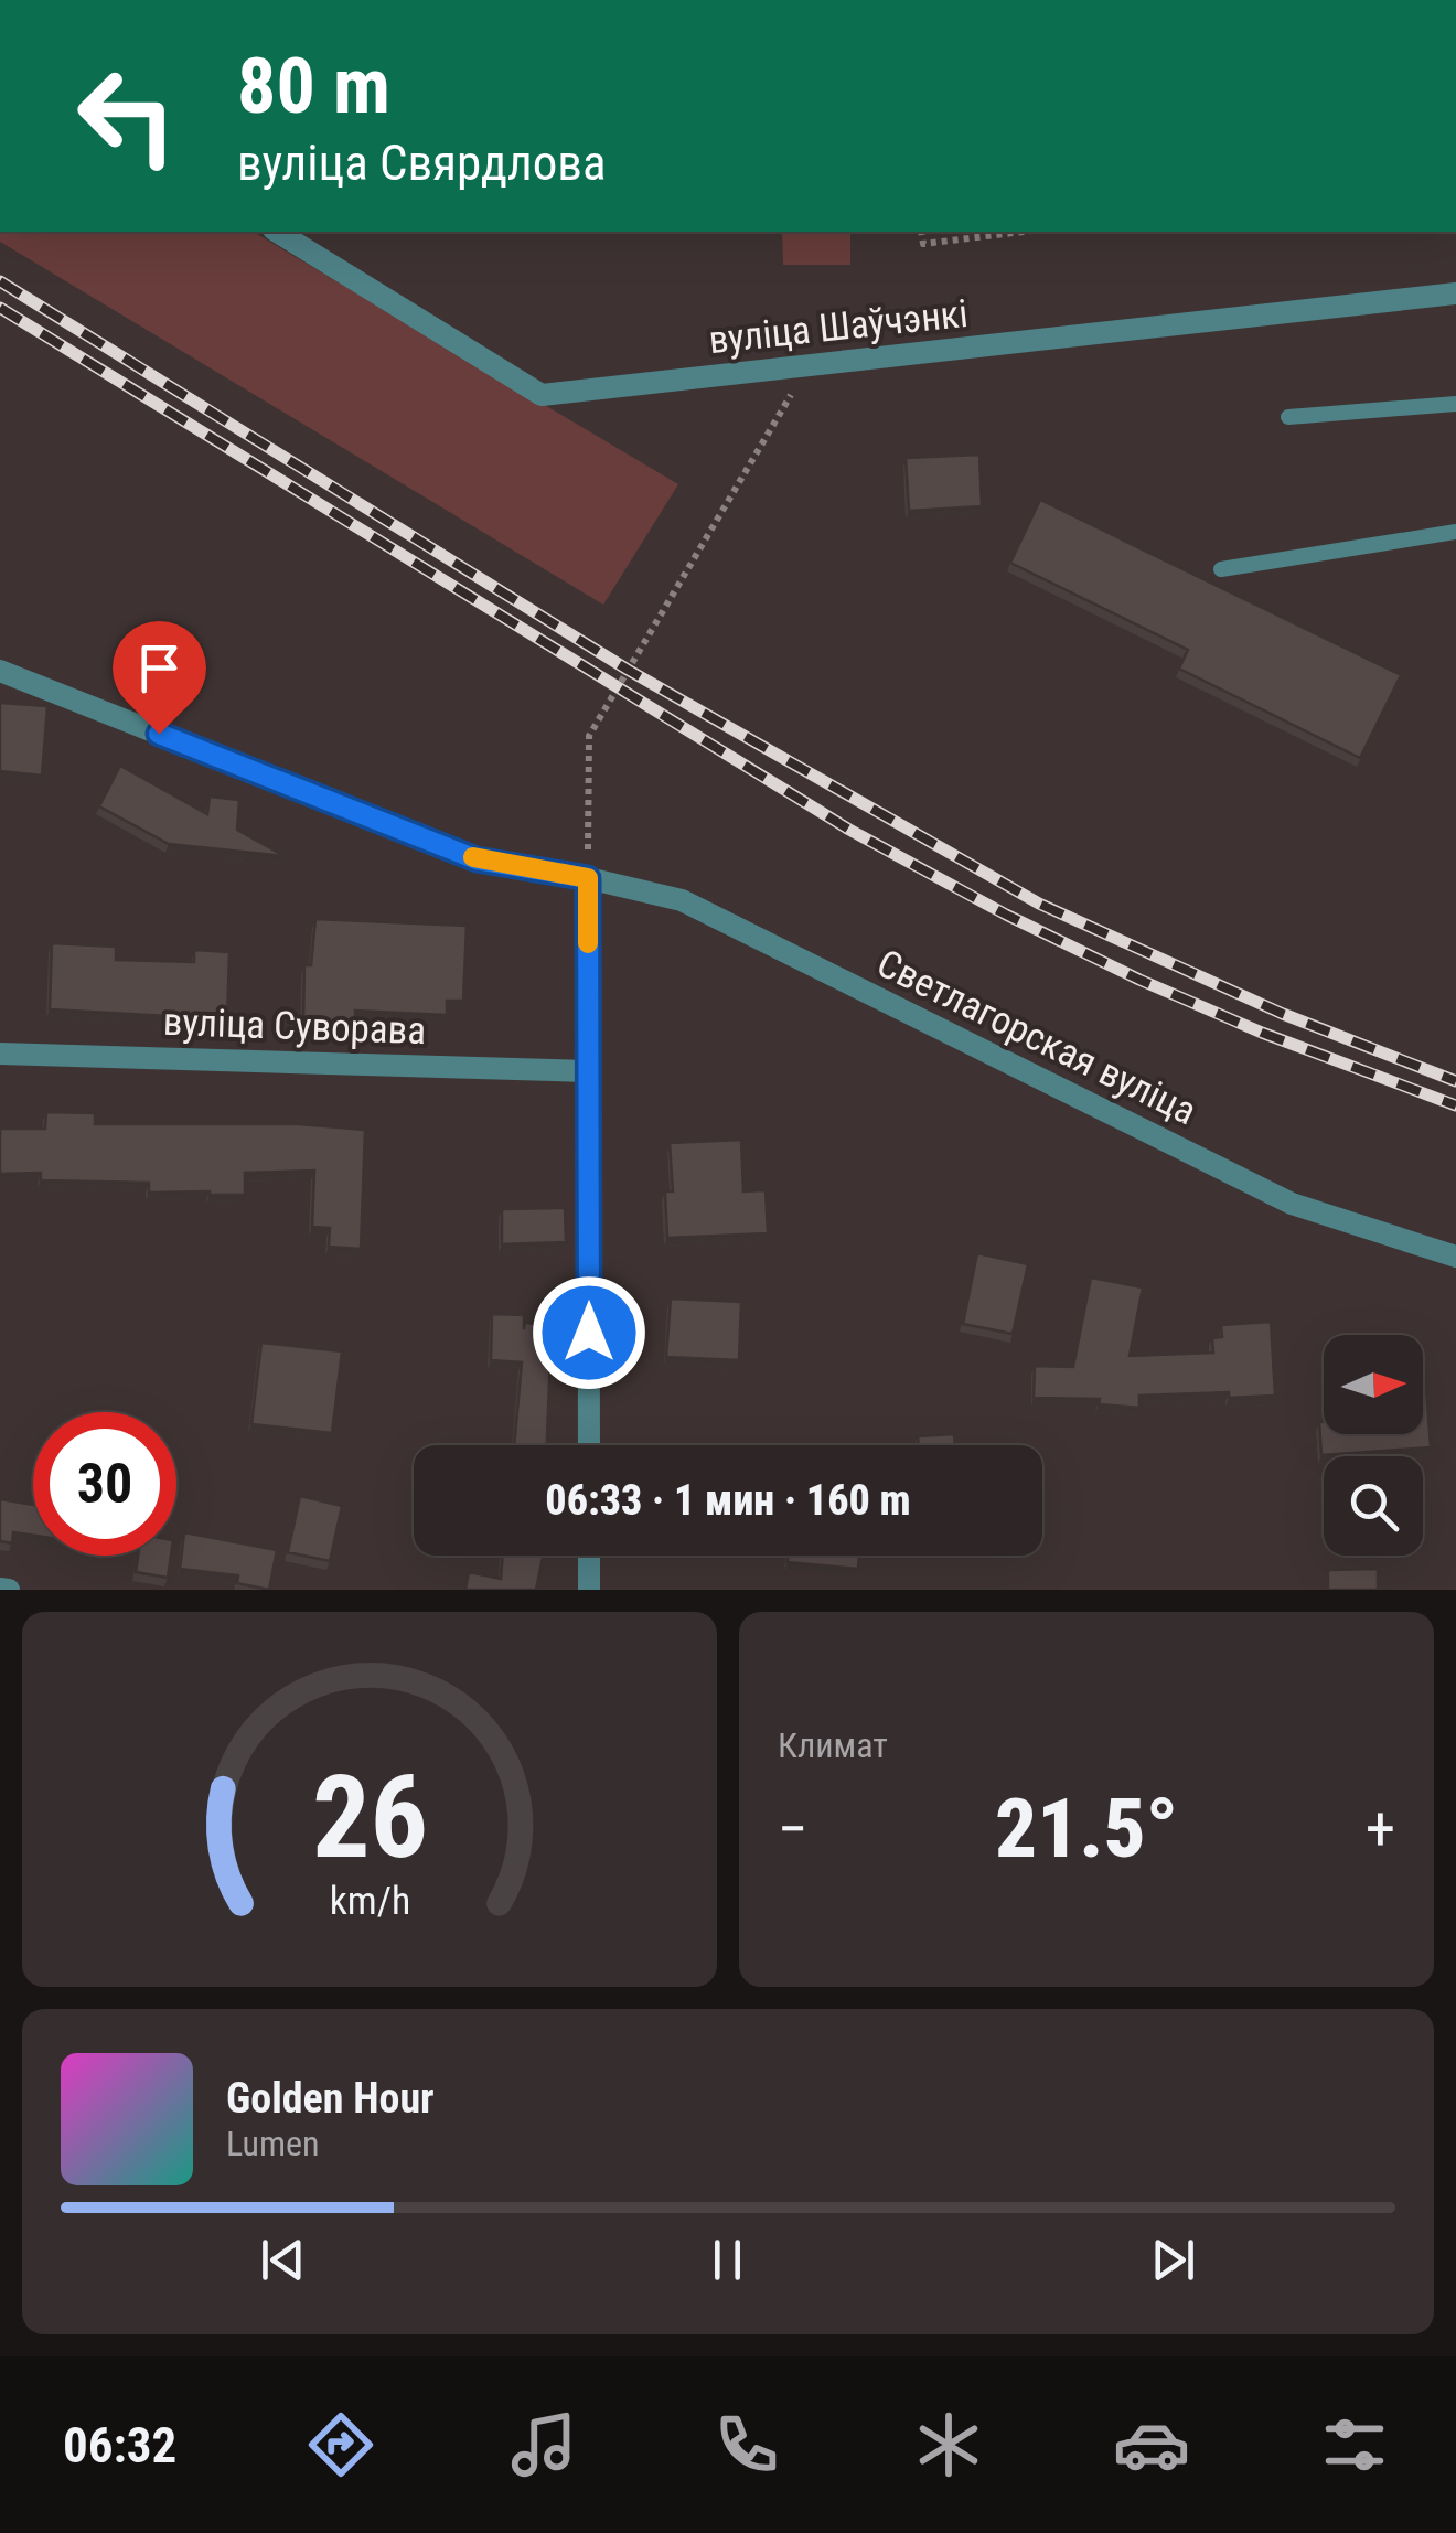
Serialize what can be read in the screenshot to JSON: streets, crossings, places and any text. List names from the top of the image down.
{
  "streets": {
    "street": ["вуліца Шаўчэнкі", "вуліца Суворава", "Светлагорская вуліца"]
  },
  "north": "right",
  "page": {
    "turn": ["80 m", "вуліца Свярдлова"],
    "limit": "30",
    "trip": "06:33 · 1 мин · 160 m",
    "tile": "Климат",
    "heat": ["−", "21.5°", "+"],
    "song": ["Golden Hour", "Lumen"],
    "tabs": "06:32",
    "gauge": ["26", "km/h"]
  }
}
